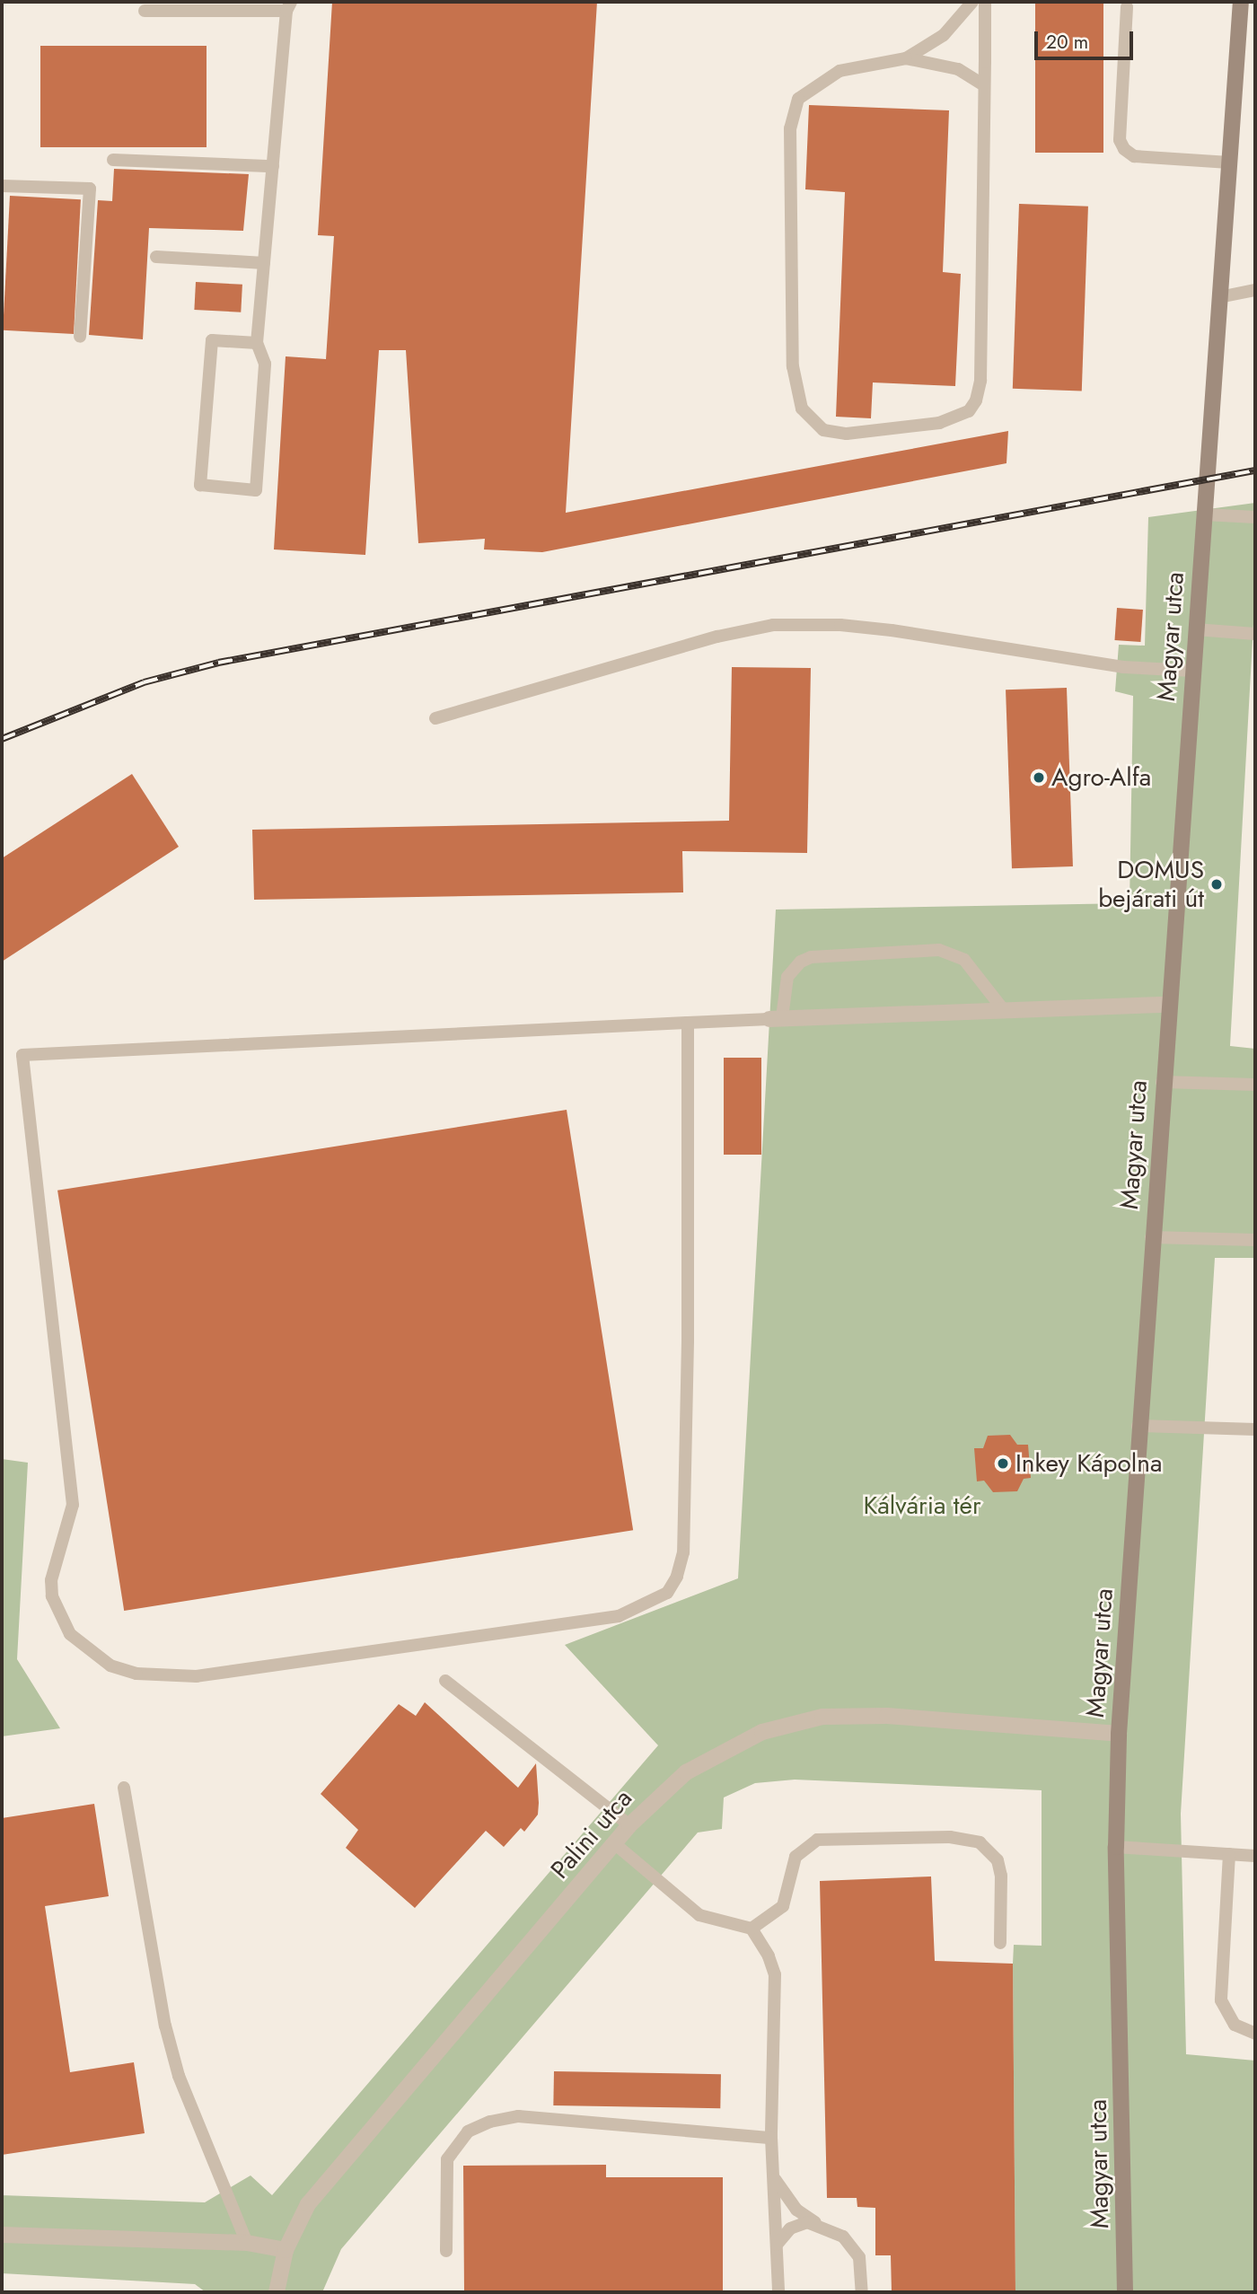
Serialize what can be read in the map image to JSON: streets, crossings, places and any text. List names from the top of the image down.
{
  "streets": {
    "main road": ["Magyar utca"],
    "street": ["Palini utca"]
  },
  "crossings": [
    ["Magyar utca", "Palini utca"]
  ],
  "parks": ["Kálvária tér"],
  "places": ["Agro-Alfa", "DOMUS bejárati út", "Inkey Kápolna"],
  "scale_bar": "20 m"
}
